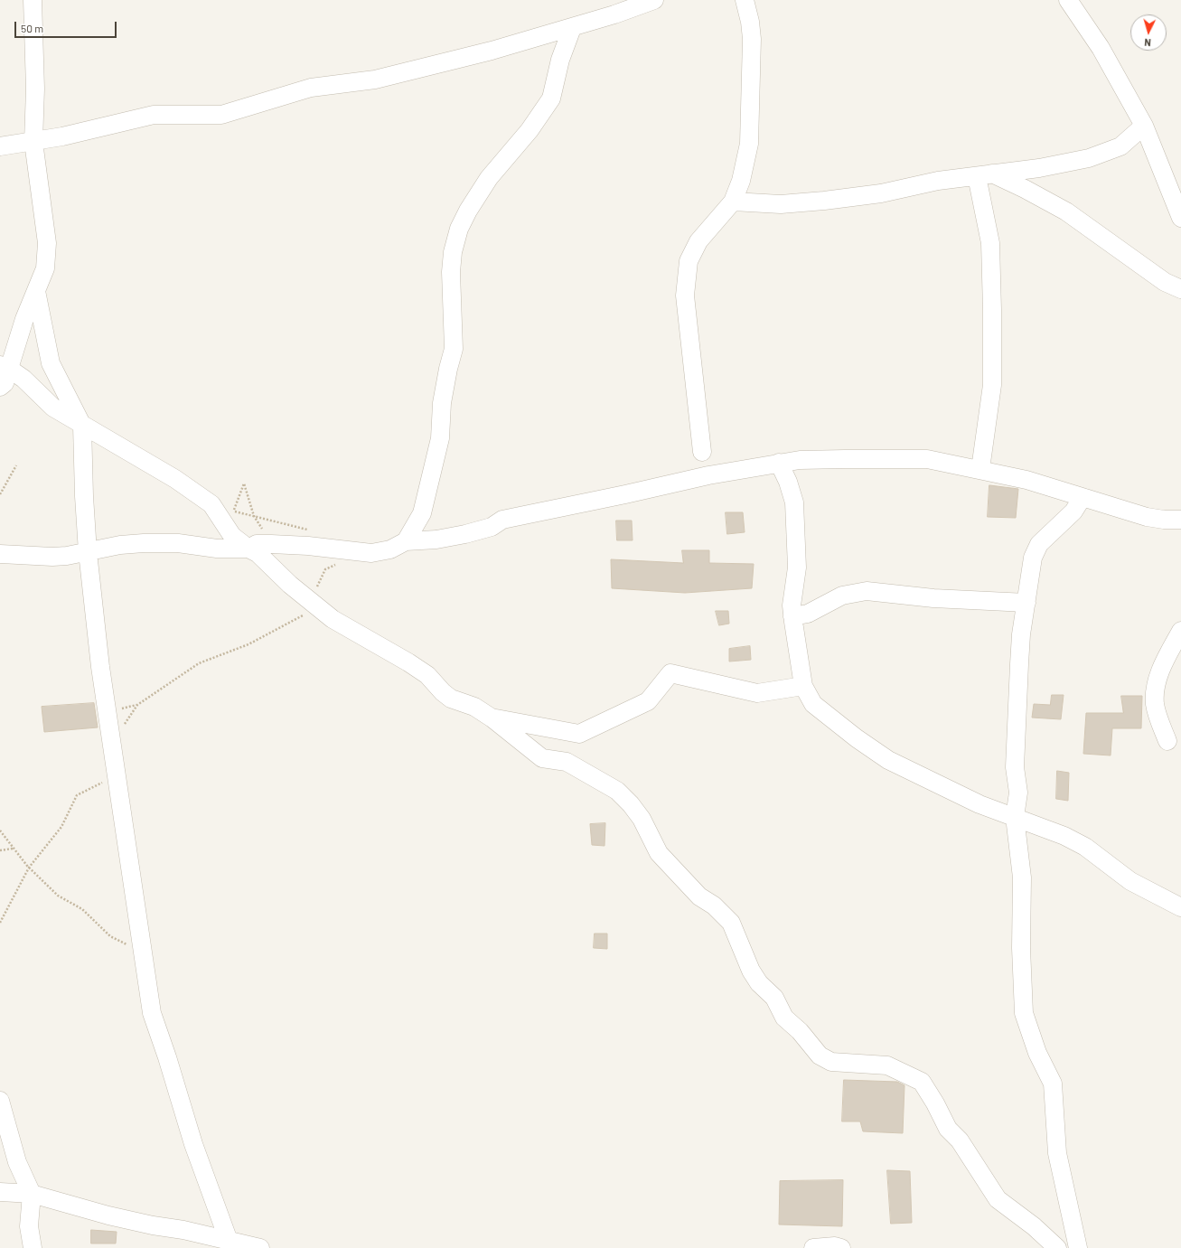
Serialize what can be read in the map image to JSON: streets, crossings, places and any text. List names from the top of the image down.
{
  "scale_bar": "50 m",
  "north": "bottom"
}
